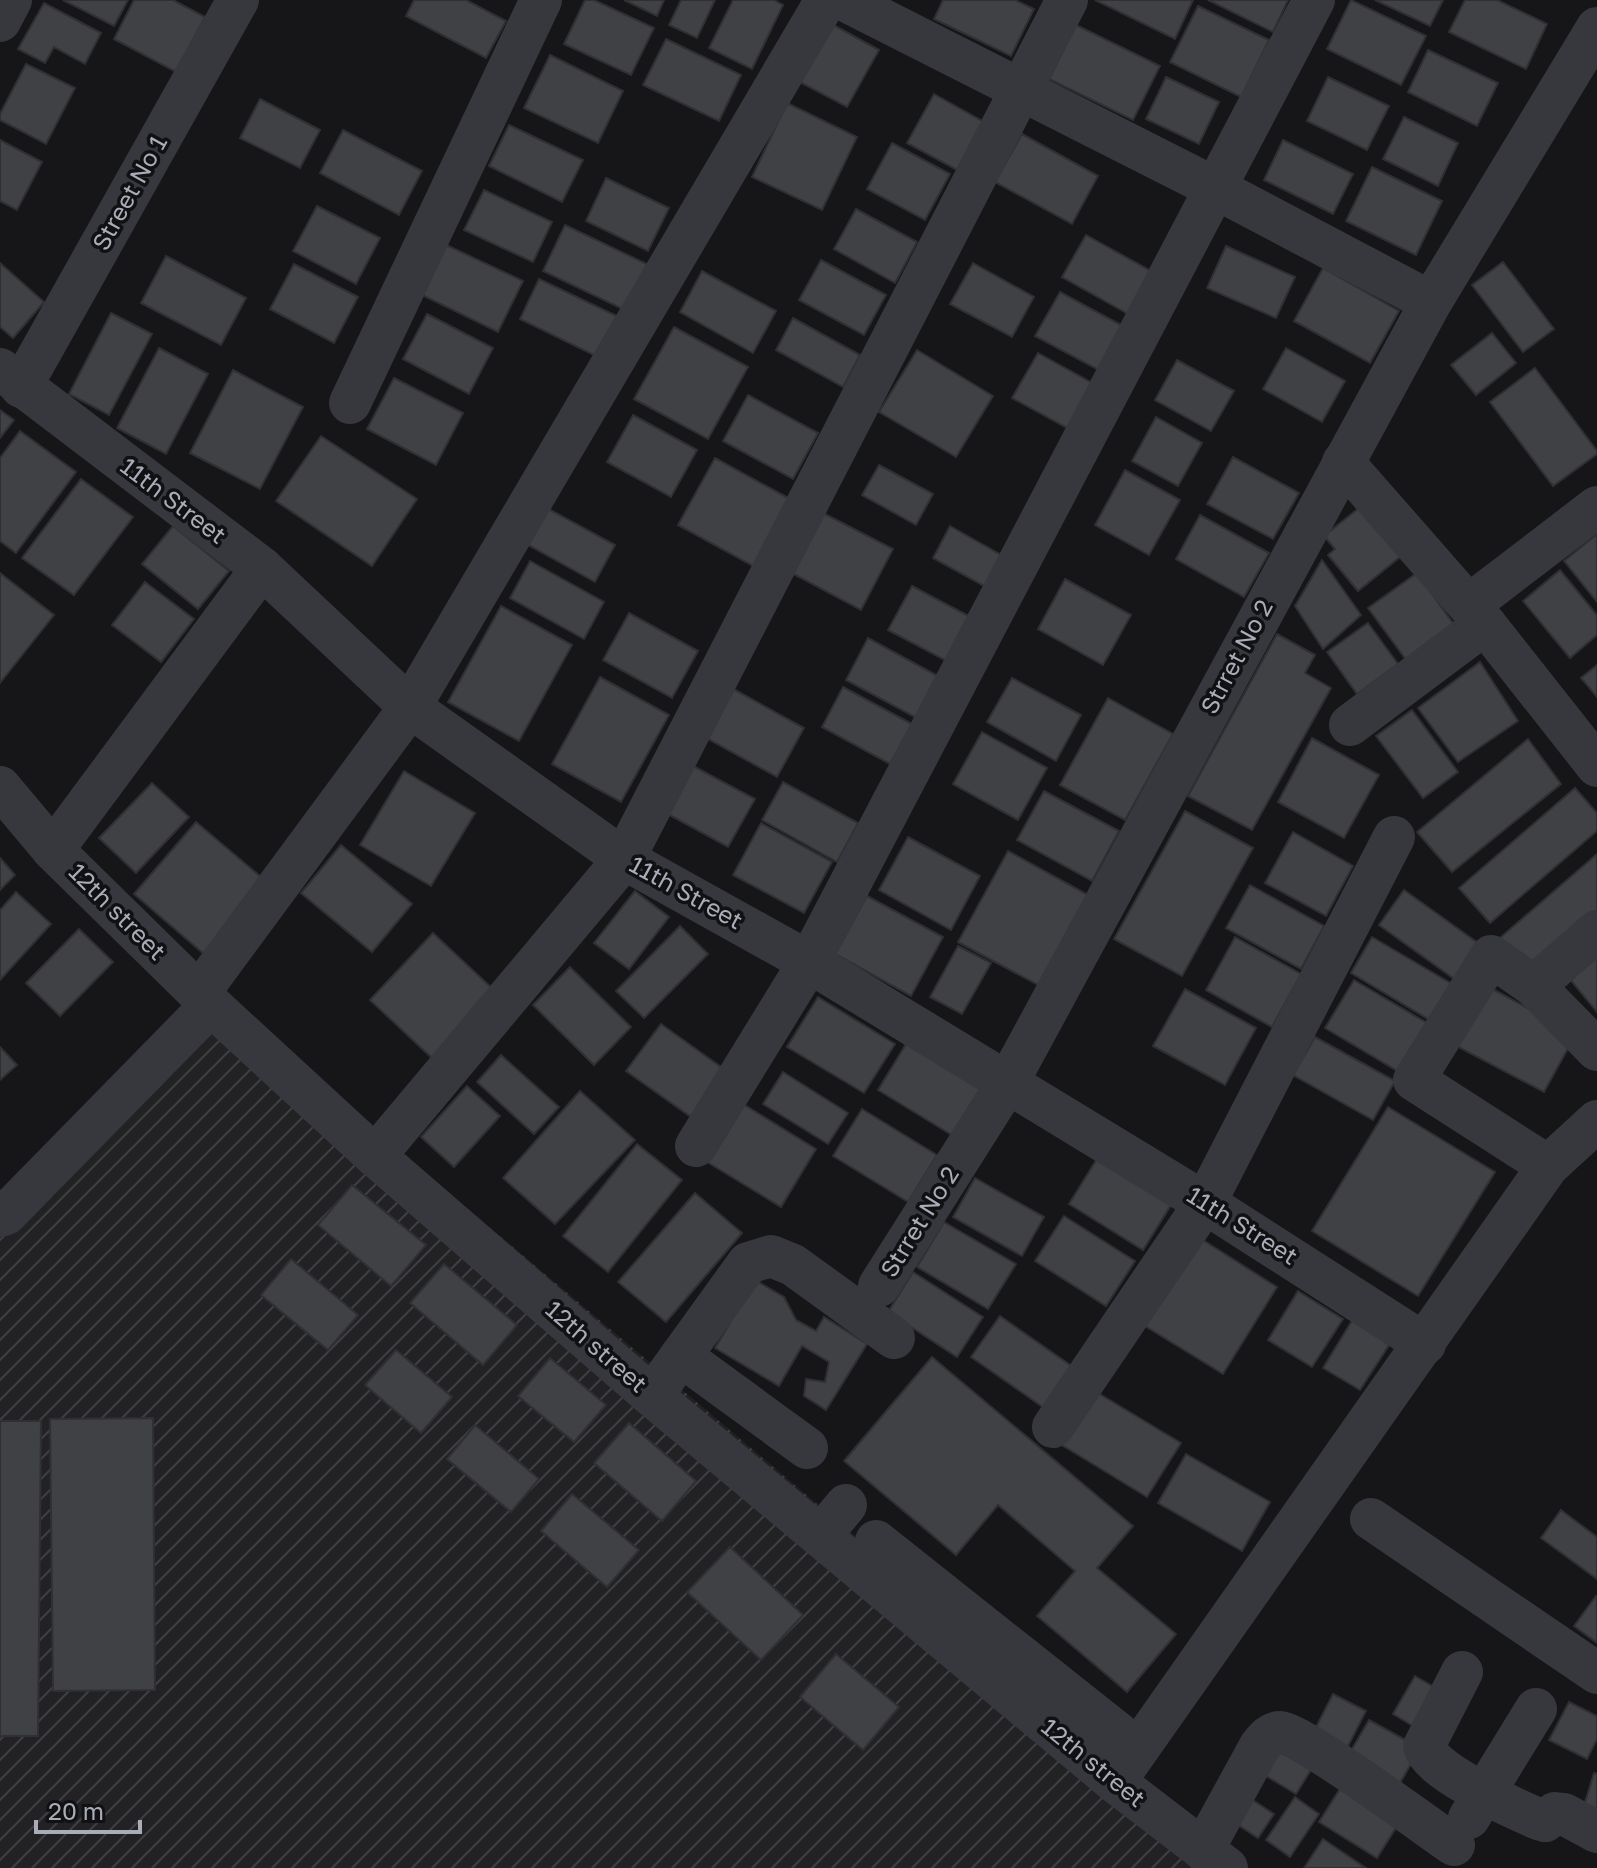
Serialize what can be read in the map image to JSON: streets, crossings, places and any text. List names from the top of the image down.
{
  "streets": {
    "street": [
      "Street No 1",
      "11th Street",
      "Strret No 2",
      "12th street"
    ]
  },
  "crossings": [
    ["Street No 1", "11th Street"],
    ["11th Street", "Strret No 2"]
  ],
  "scale_bar": "20 m"
}
